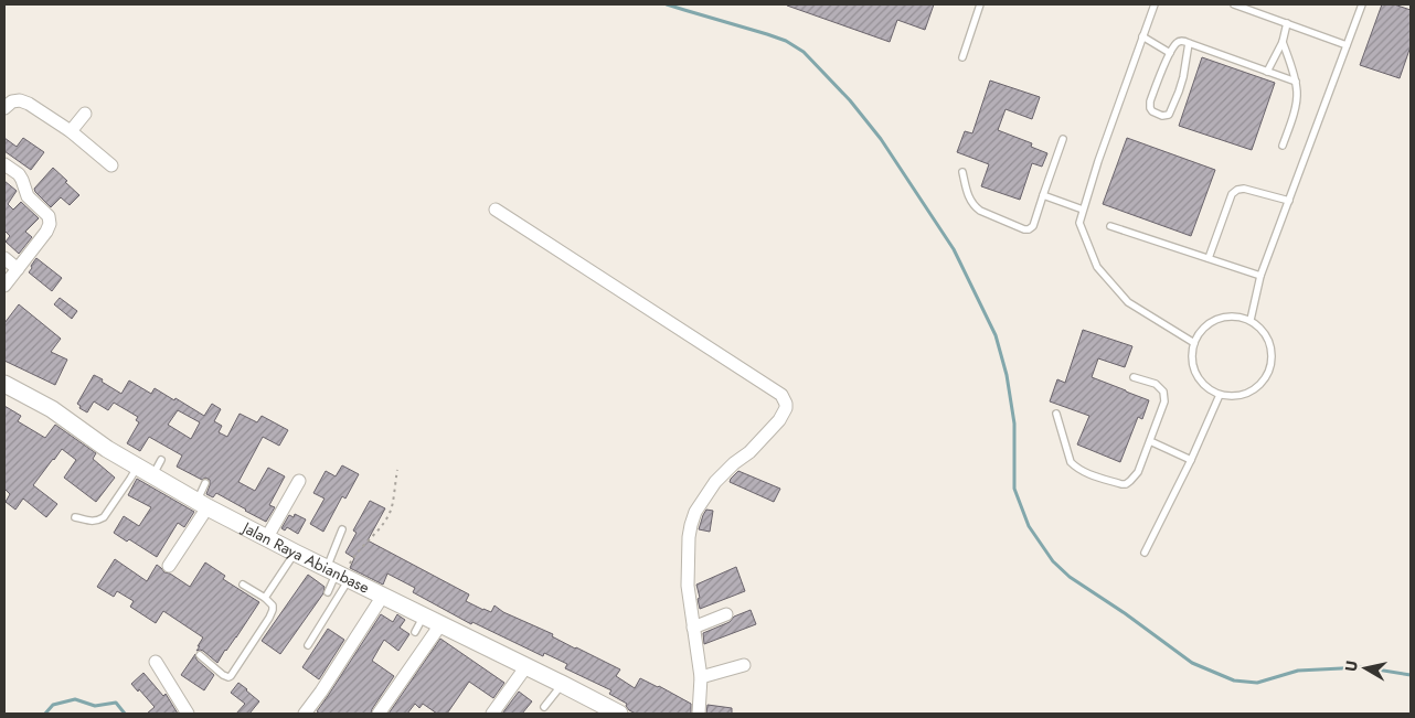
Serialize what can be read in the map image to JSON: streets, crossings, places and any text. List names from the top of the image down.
{
  "streets": {
    "main road": ["Jalan Raya Abianbase"]
  },
  "north": "left"
}
